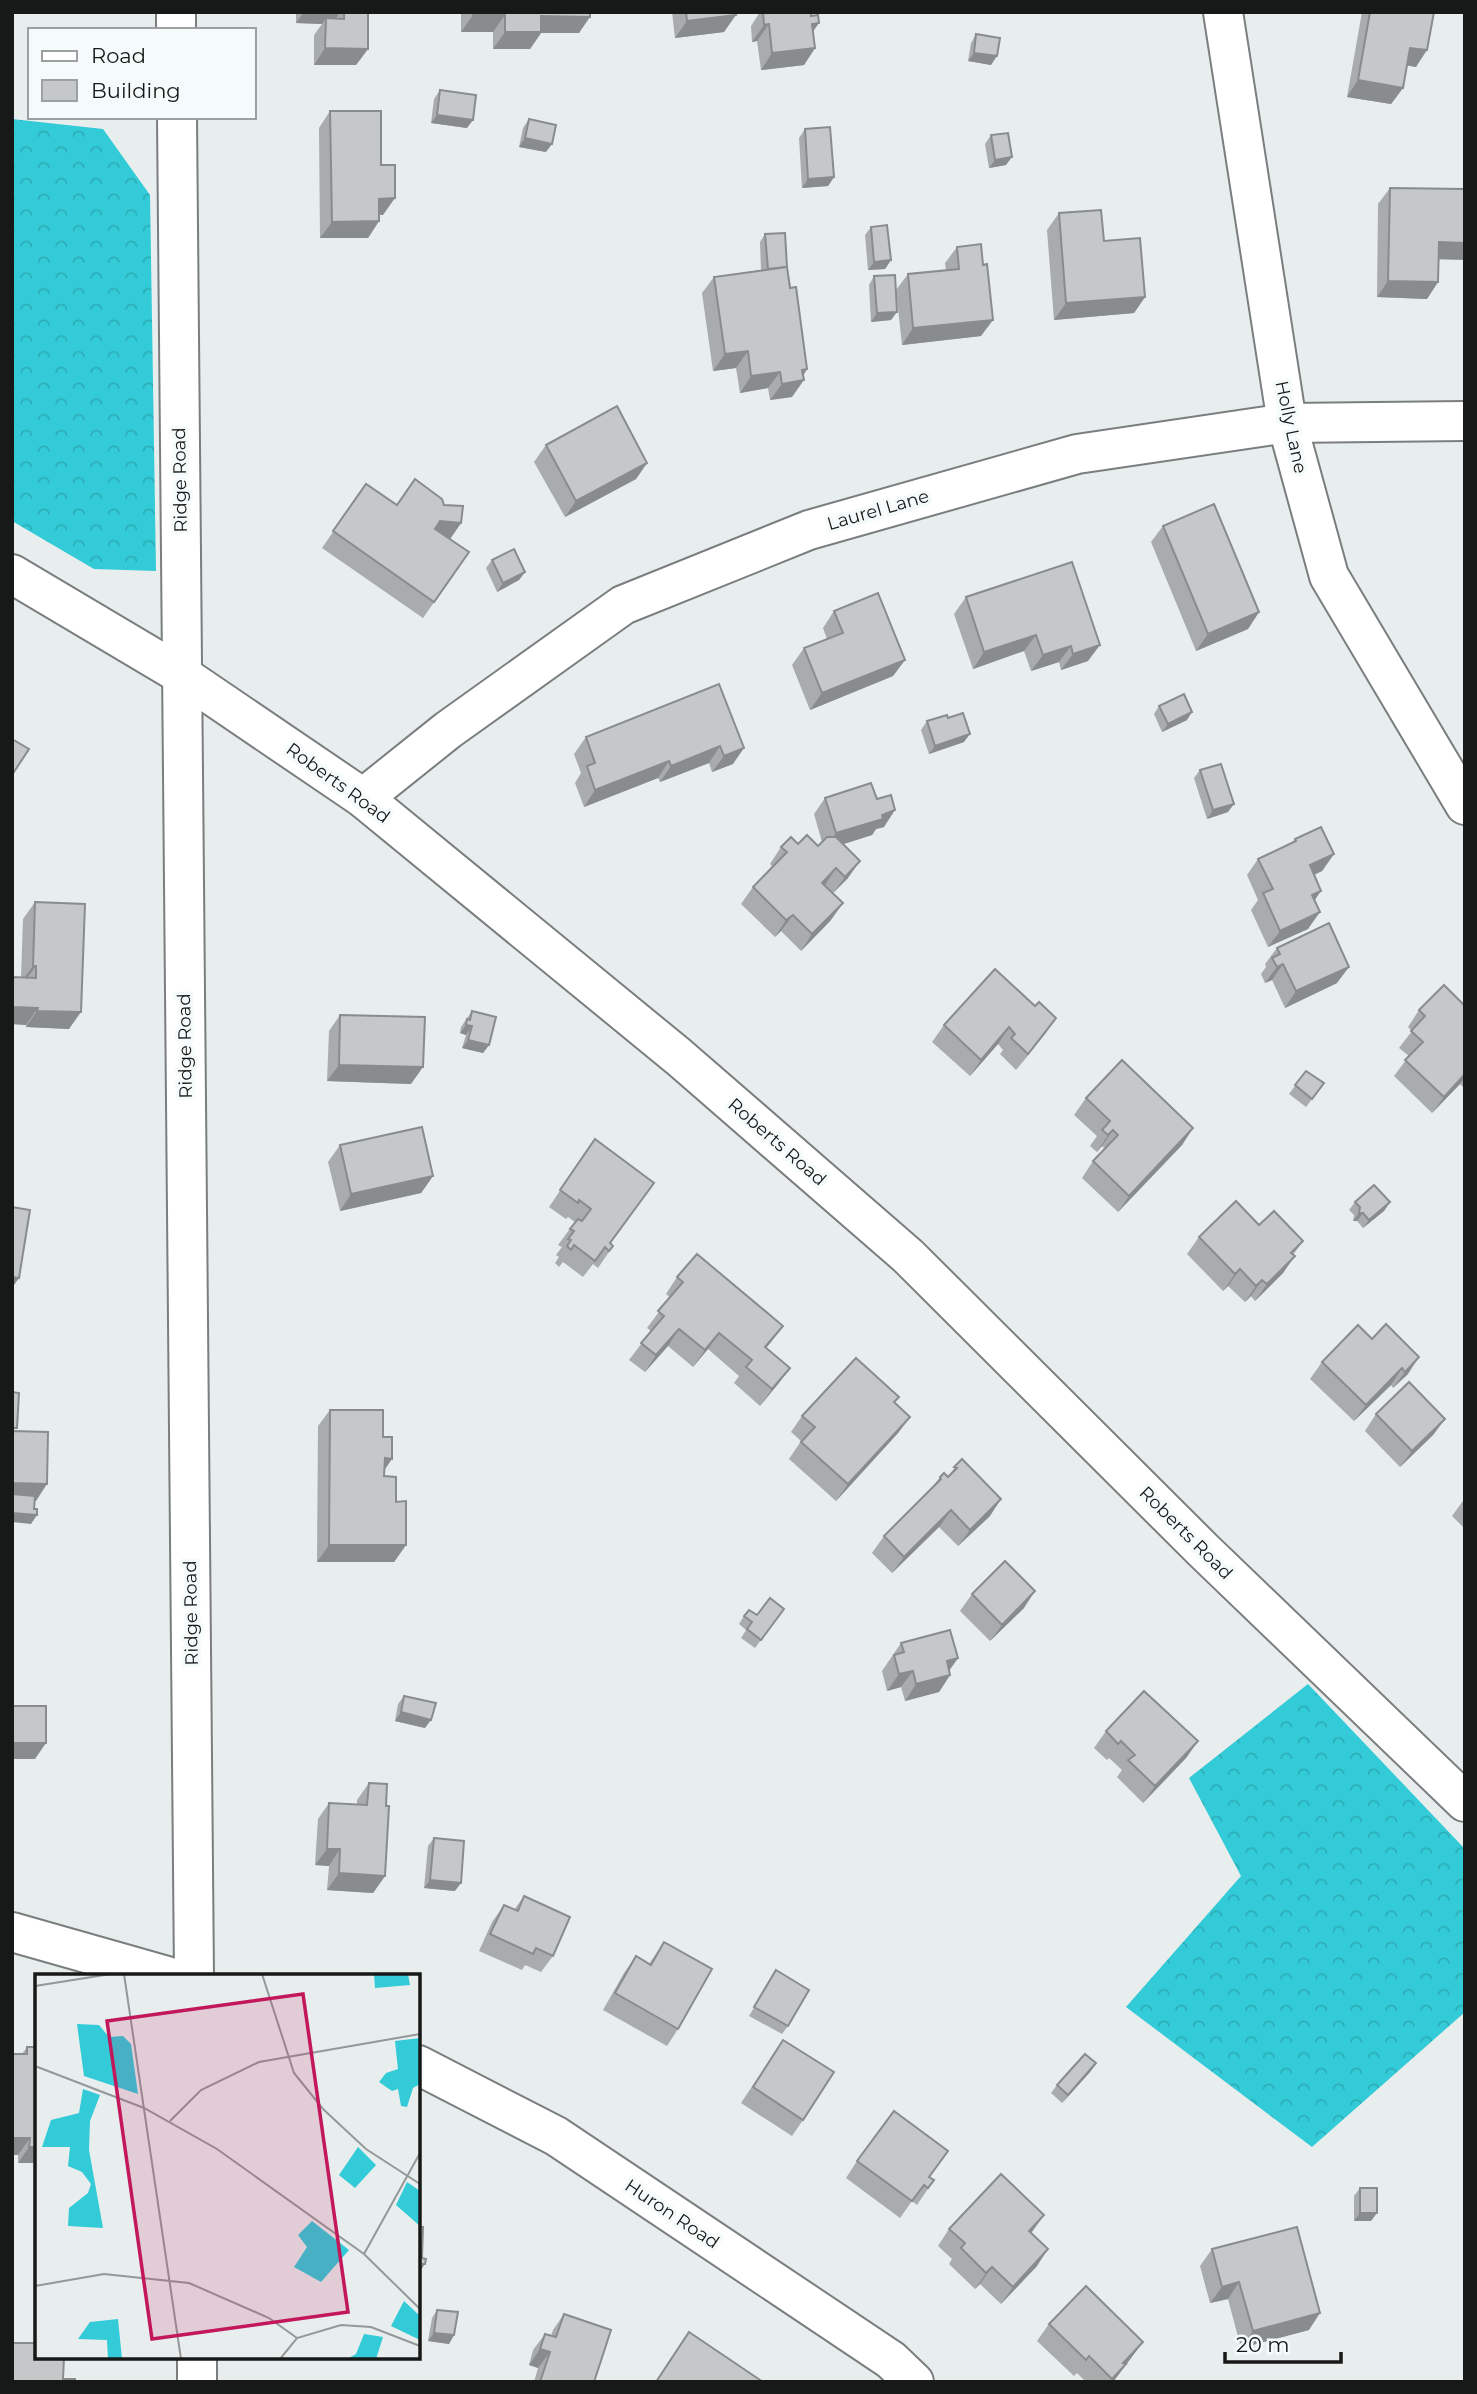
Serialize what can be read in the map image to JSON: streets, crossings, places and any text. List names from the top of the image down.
{
  "streets": {
    "street": [
      "Holly Lane",
      "Ridge Road",
      "Laurel Lane",
      "Roberts Road",
      "Huron Road"
    ]
  },
  "crossings": [
    ["Holly Lane", "Laurel Lane"],
    ["Ridge Road", "Roberts Road"],
    ["Laurel Lane", "Roberts Road"]
  ],
  "legend": ["Road", "Building"],
  "scale_bar": "20 m"
}
